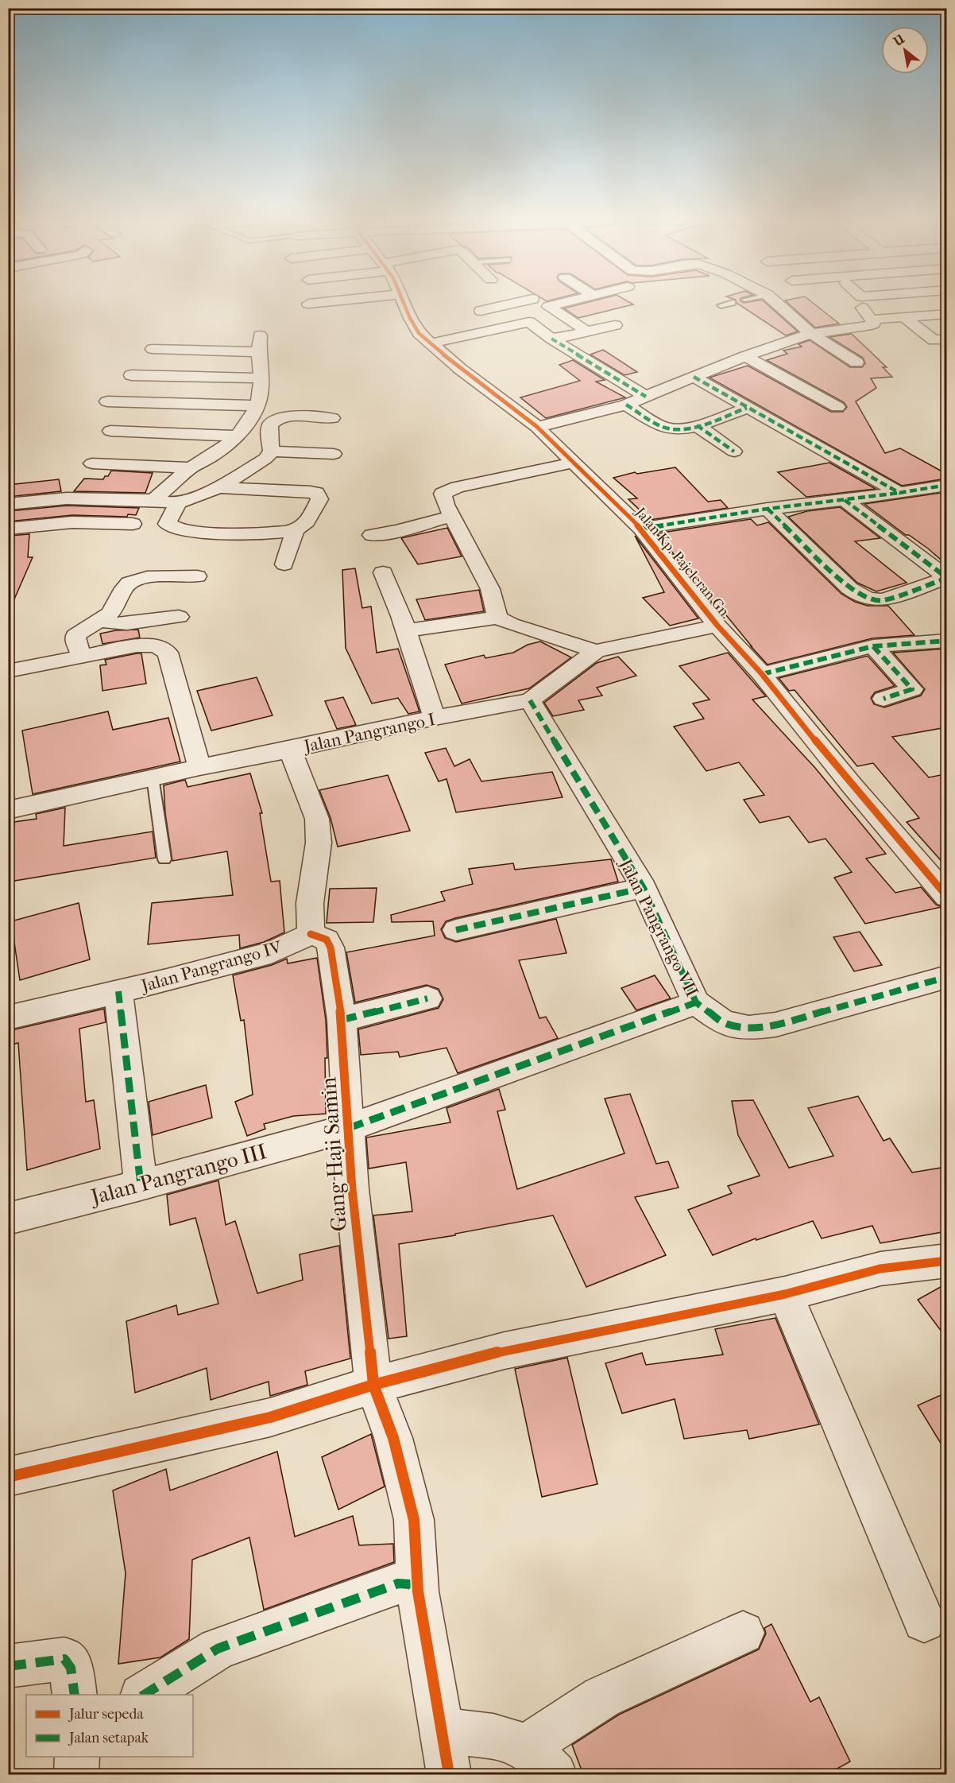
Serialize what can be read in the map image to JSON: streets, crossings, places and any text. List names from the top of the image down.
{
  "streets": {
    "street": [
      "Jalan Kp. Pajeleran Gn.",
      "Jalan Pangrango I",
      "Jalan Pangrango VII",
      "Jalan Pangrango IV",
      "Gang Haji Samin",
      "Jalan Pangrango III"
    ]
  },
  "crossings": [
    ["Jalan Kp. Pajeleran Gn.", "Jalan Pangrango I"],
    ["Jalan Pangrango I", "Jalan Pangrango VII"],
    ["Jalan Pangrango VII", "Jalan Pangrango III"],
    ["Jalan Pangrango IV", "Gang Haji Samin"],
    ["Gang Haji Samin", "Jalan Pangrango III"]
  ],
  "legend": ["Jalur sepeda", "Jalan setapak"],
  "north": "top left"
}
